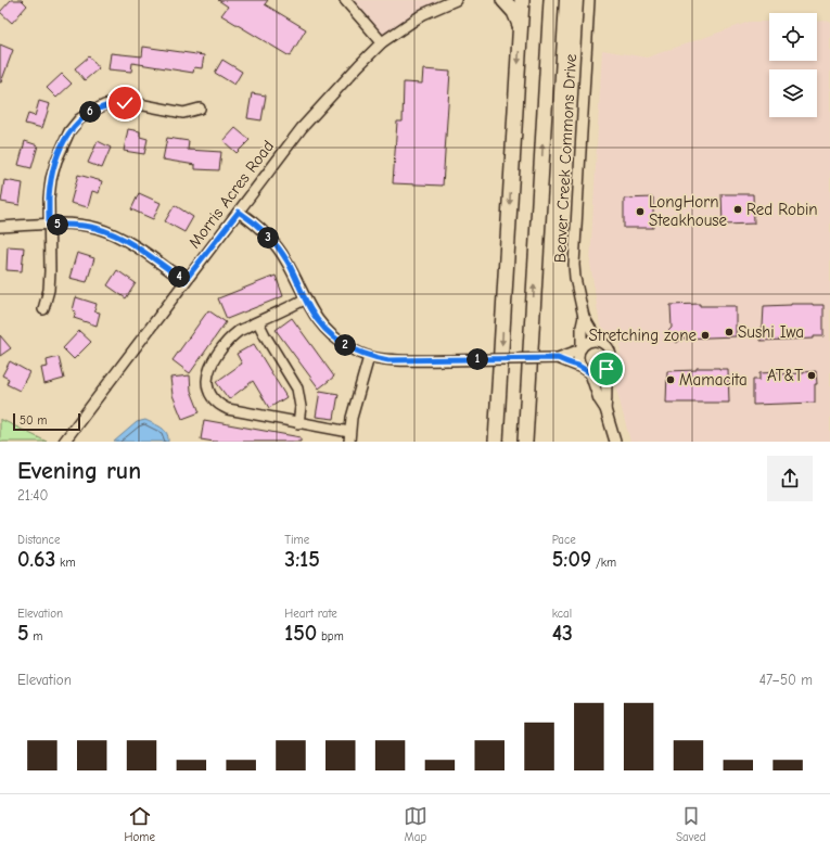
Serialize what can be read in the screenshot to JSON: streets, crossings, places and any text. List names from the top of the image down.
{
  "streets": {
    "street": ["Beaver Creek Commons Drive", "Morris Acres Road"]
  },
  "places": [
    "Red Robin",
    "LongHorn Steakhouse",
    "Sushi Iwa",
    "Stretching zone",
    "AT&T",
    "Mamacita"
  ],
  "scale_bar": "50 m",
  "page": {
    "pins": [
      "6",
      "5",
      "3",
      "4",
      "2",
      "1"
    ],
    "scale": "50 m",
    "heading": ["Evening run", "21:40"],
    "stats": [
      ["Distance", "0.63 km"],
      ["Time", "3:15"],
      ["Pace", "5:09 /km"],
      ["Elevation", "5 m"],
      ["Heart rate", "150 bpm"],
      ["kcal", "43"]
    ],
    "chart": ["Elevation", "47–50 m"],
    "tabs": ["Home", "Map", "Saved"]
  }
}
